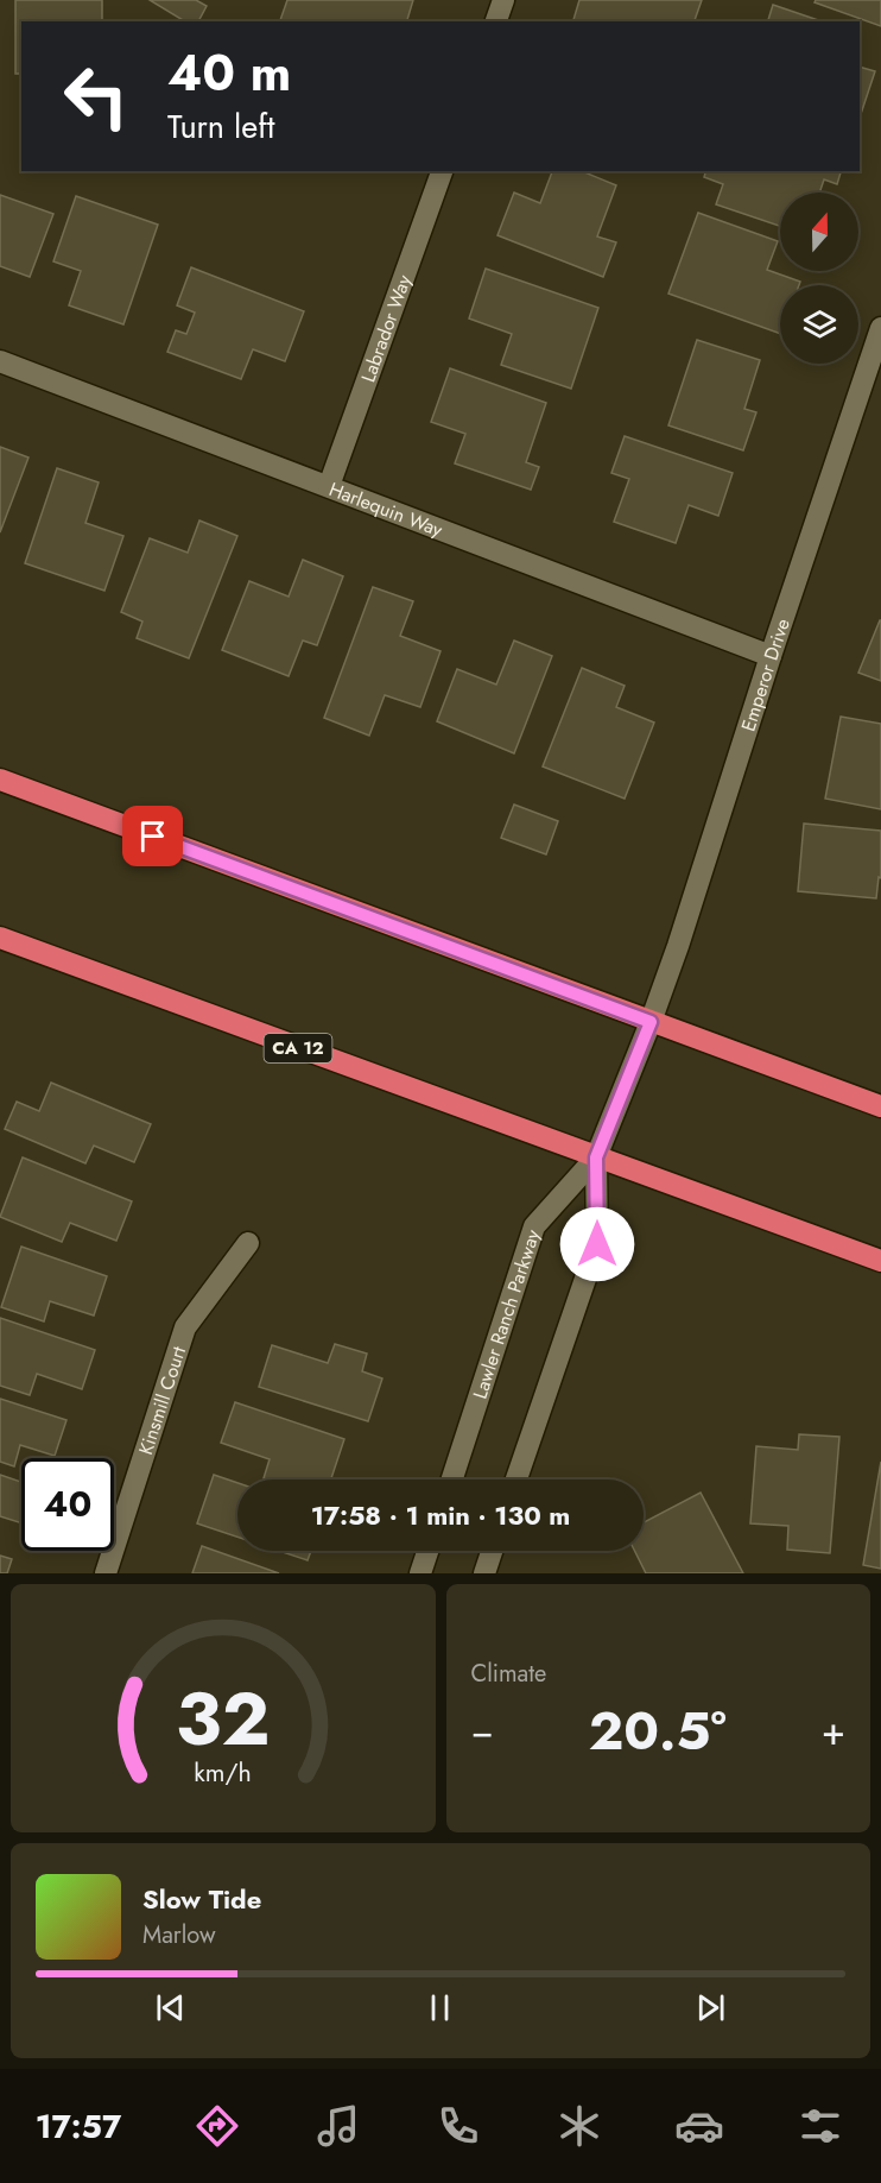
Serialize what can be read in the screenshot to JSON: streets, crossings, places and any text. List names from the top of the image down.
{
  "streets": {
    "highway": ["CA 12"],
    "street": [
      "Labrador Way",
      "Harlequin Way",
      "Emperor Drive",
      "Lawler Ranch Parkway",
      "Kinsmill Court"
    ]
  },
  "crossings": [
    ["Labrador Way", "Harlequin Way"],
    ["Harlequin Way", "Emperor Drive"],
    ["Emperor Drive", "Lawler Ranch Parkway"],
    ["CA 12", "Lawler Ranch Parkway"]
  ],
  "north": "top",
  "page": {
    "turn": ["40 m", "Turn left"],
    "limit": "40",
    "trip": "17:58 · 1 min · 130 m",
    "tile": "Climate",
    "heat": ["−", "20.5°", "+"],
    "song": ["Slow Tide", "Marlow"],
    "tabs": "17:57",
    "gauge": ["32", "km/h"]
  }
}
